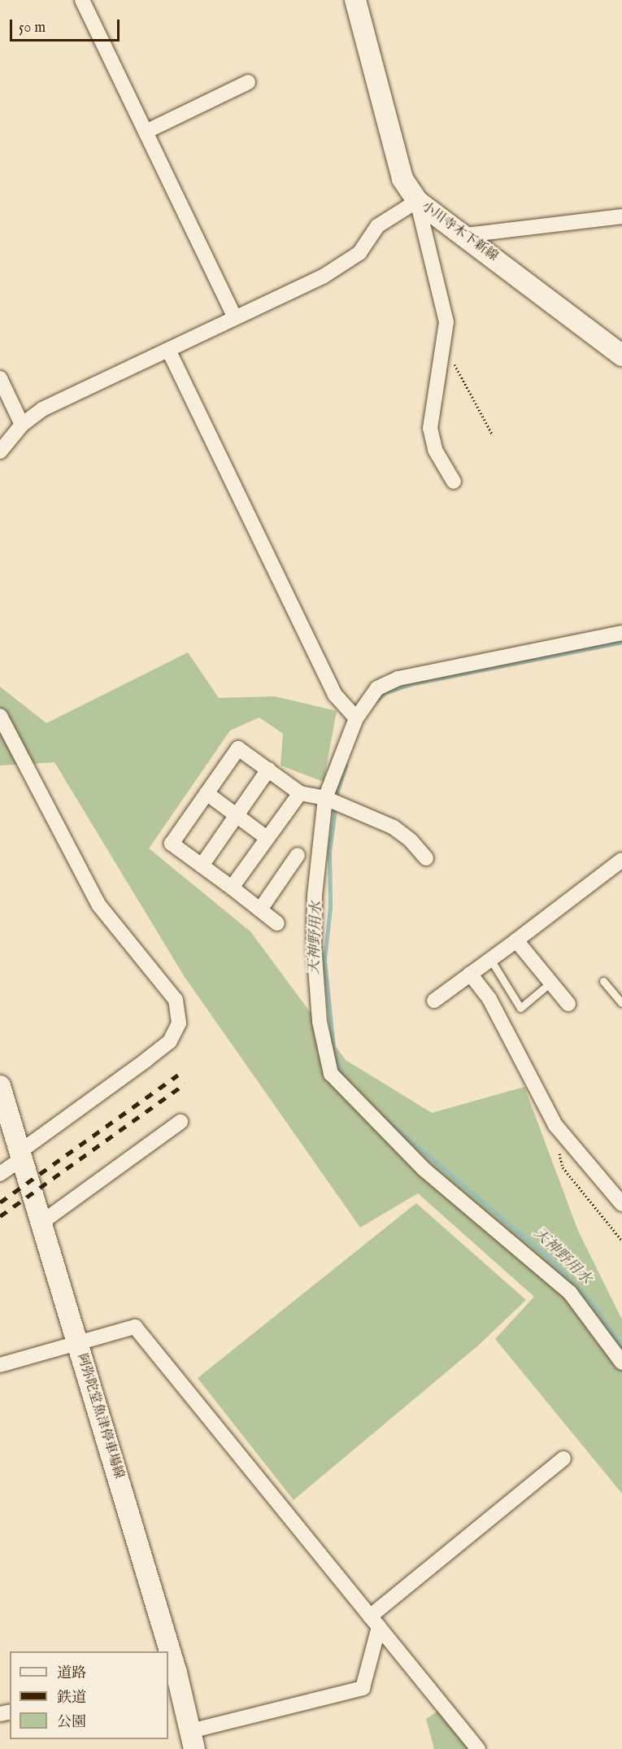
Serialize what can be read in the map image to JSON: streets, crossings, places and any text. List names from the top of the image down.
{
  "streets": {
    "main road": ["小川寺木下新線", "阿弥陀堂魚津停車場線"]
  },
  "water": ["天神野用水"],
  "legend": ["道路", "鉄道", "公園"],
  "scale_bar": "50 m"
}
